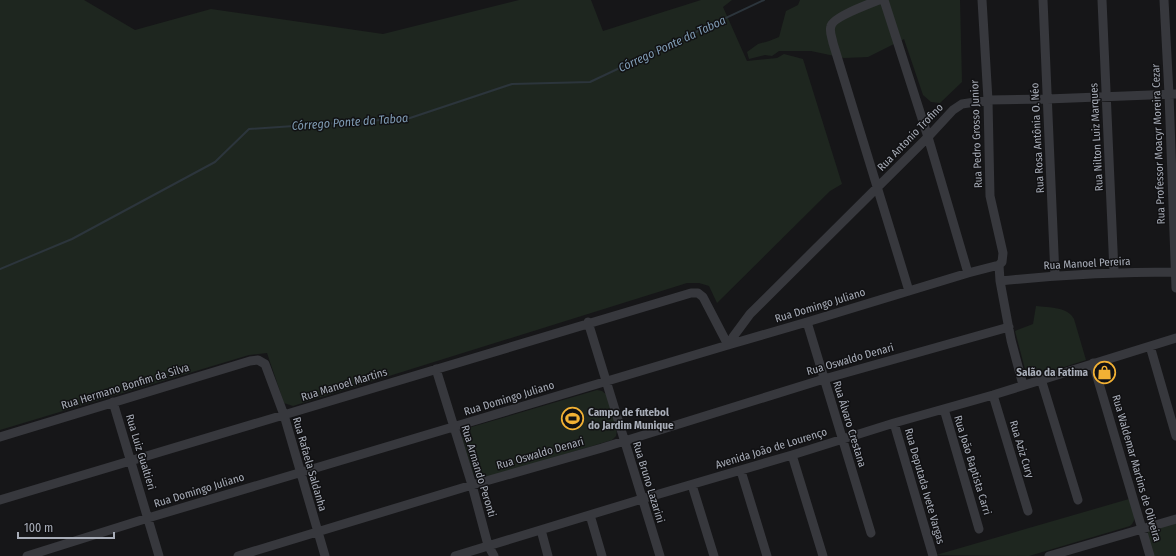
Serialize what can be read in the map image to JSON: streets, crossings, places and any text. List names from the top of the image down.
{
  "streets": {
    "street": [
      "Rua Pedro Grosso Junior",
      "Rua Antonio Trofino",
      "Rua Nilton Luiz Marques",
      "Rua Rosa Antônia O. Néo",
      "Rua Professor Moacyr Moreira Cezar",
      "Rua Manoel Pereira",
      "Rua Domingo Juliano",
      "Rua Oswaldo Denari",
      "Rua Manoel Martins",
      "Rua Hermano Bonfim da Silva",
      "Rua Álvaro Crestana",
      "Avenida João de Lourenço",
      "Rua Aziz Cury",
      "Rua Luiz Gualtieri",
      "Rua Rafaela Saldanha",
      "Rua João Baptista Carri",
      "Rua Waldemar Martins de Oliveira",
      "Rua Armando Peronti",
      "Rua Bruno Lazarini",
      "Rua Deputada Ivete Vargas"
    ]
  },
  "crossings": [
    ["Rua Pedro Grosso Junior", "Rua Antonio Trofino"],
    ["Rua Pedro Grosso Junior", "Rua Manoel Pereira"],
    ["Rua Pedro Grosso Junior", "Rua Domingo Juliano"],
    ["Rua Pedro Grosso Junior", "Rua Oswaldo Denari"],
    ["Rua Pedro Grosso Junior", "Avenida João de Lourenço"],
    ["Rua Antonio Trofino", "Rua Nilton Luiz Marques"],
    ["Rua Antonio Trofino", "Rua Rosa Antônia O. Néo"],
    ["Rua Antonio Trofino", "Rua Professor Moacyr Moreira Cezar"],
    ["Rua Antonio Trofino", "Rua Domingo Juliano"],
    ["Rua Antonio Trofino", "Rua Manoel Martins"],
    ["Rua Nilton Luiz Marques", "Rua Manoel Pereira"],
    ["Rua Rosa Antônia O. Néo", "Rua Manoel Pereira"],
    ["Rua Professor Moacyr Moreira Cezar", "Rua Manoel Pereira"],
    ["Rua Domingo Juliano", "Rua Manoel Martins"],
    ["Rua Domingo Juliano", "Rua Álvaro Crestana"],
    ["Rua Domingo Juliano", "Rua Luiz Gualtieri"],
    ["Rua Domingo Juliano", "Rua Rafaela Saldanha"],
    ["Rua Domingo Juliano", "Rua Armando Peronti"],
    ["Rua Domingo Juliano", "Rua Bruno Lazarini"],
    ["Rua Oswaldo Denari", "Rua Álvaro Crestana"],
    ["Rua Oswaldo Denari", "Rua Rafaela Saldanha"],
    ["Rua Oswaldo Denari", "Rua Armando Peronti"],
    ["Rua Oswaldo Denari", "Rua Bruno Lazarini"],
    ["Rua Manoel Martins", "Rua Luiz Gualtieri"],
    ["Rua Manoel Martins", "Rua Rafaela Saldanha"],
    ["Rua Manoel Martins", "Rua Armando Peronti"],
    ["Rua Manoel Martins", "Rua Bruno Lazarini"],
    ["Rua Hermano Bonfim da Silva", "Rua Luiz Gualtieri"],
    ["Rua Hermano Bonfim da Silva", "Rua Rafaela Saldanha"],
    ["Rua Álvaro Crestana", "Avenida João de Lourenço"],
    ["Avenida João de Lourenço", "Rua Aziz Cury"],
    ["Avenida João de Lourenço", "Rua João Baptista Carri"],
    ["Avenida João de Lourenço", "Rua Waldemar Martins de Oliveira"],
    ["Avenida João de Lourenço", "Rua Armando Peronti"],
    ["Avenida João de Lourenço", "Rua Bruno Lazarini"],
    ["Avenida João de Lourenço", "Rua Deputada Ivete Vargas"]
  ],
  "water": ["Córrego Ponte da Taboa"],
  "places": {
    "shop": ["Salão da Fatima"],
    "sports": ["Campo de futebol do Jardim Munique"]
  },
  "scale_bar": "100 m"
}
